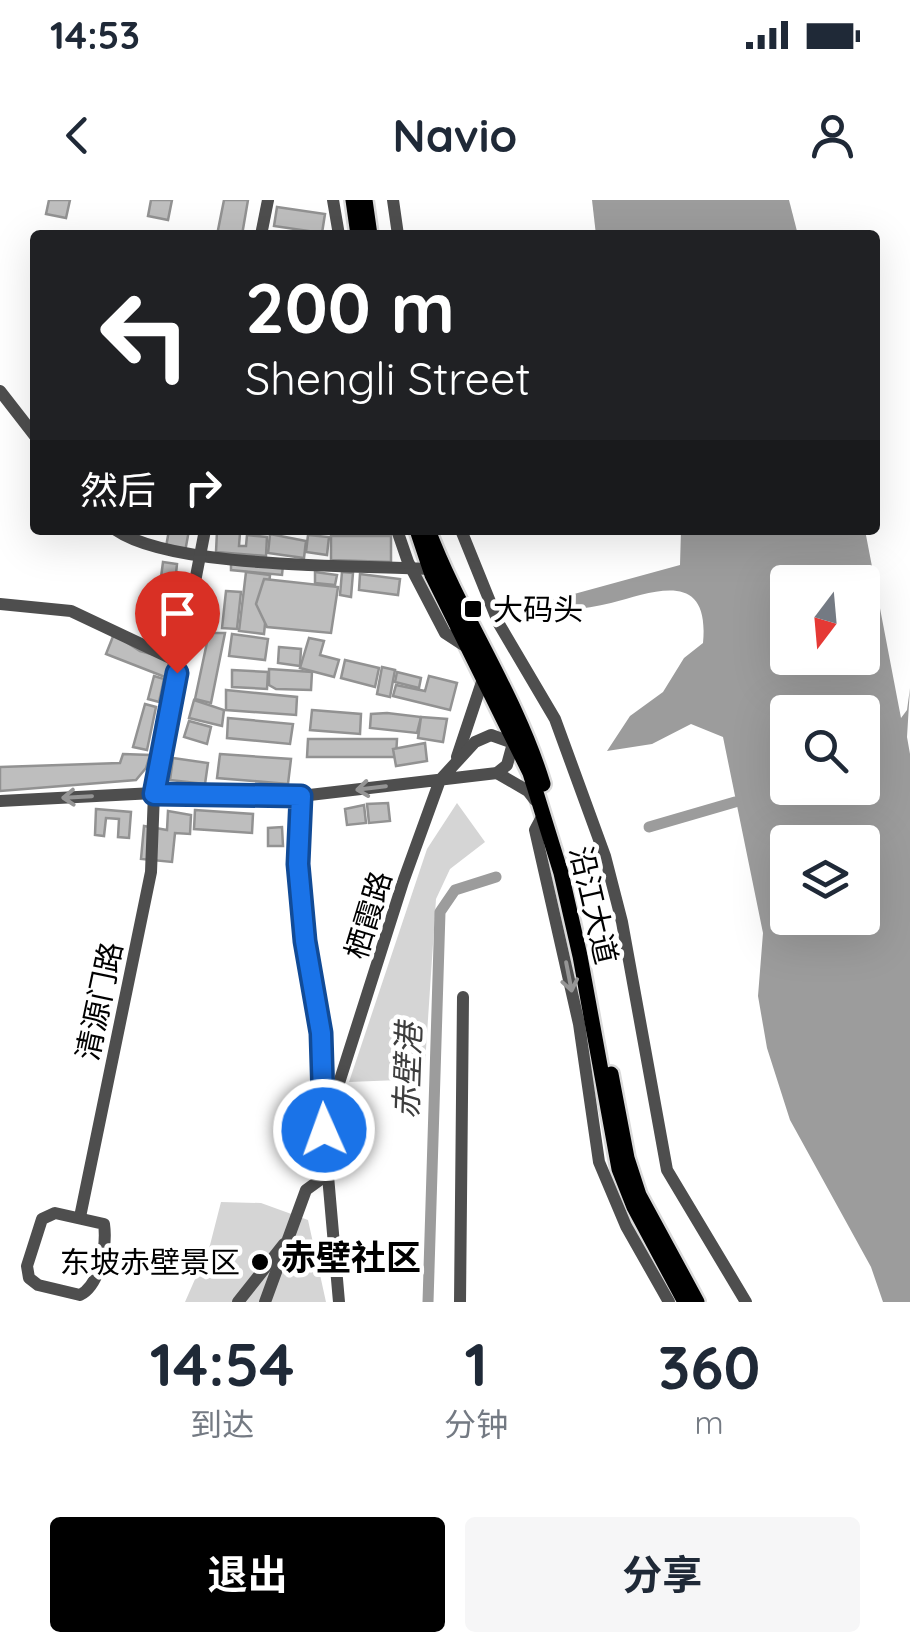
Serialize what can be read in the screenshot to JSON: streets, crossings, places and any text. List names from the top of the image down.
{
  "streets": {
    "main road": ["沿江大道"],
    "street": ["栖霞路", "清源门路"]
  },
  "districts": ["赤壁社区"],
  "water": ["赤壁港"],
  "places": {
    "transit": ["大码头"],
    "other": ["东坡赤壁景区"]
  },
  "north": "bottom",
  "page": {
    "status": "14:53",
    "header": "Navio",
    "turn": ["200 m", "Shengli Street"],
    "then": "然后",
    "eta": [
      "14:54",
      "到达",
      "1",
      "分钟",
      "360",
      "m"
    ],
    "buttons": ["退出", "分享"]
  }
}
